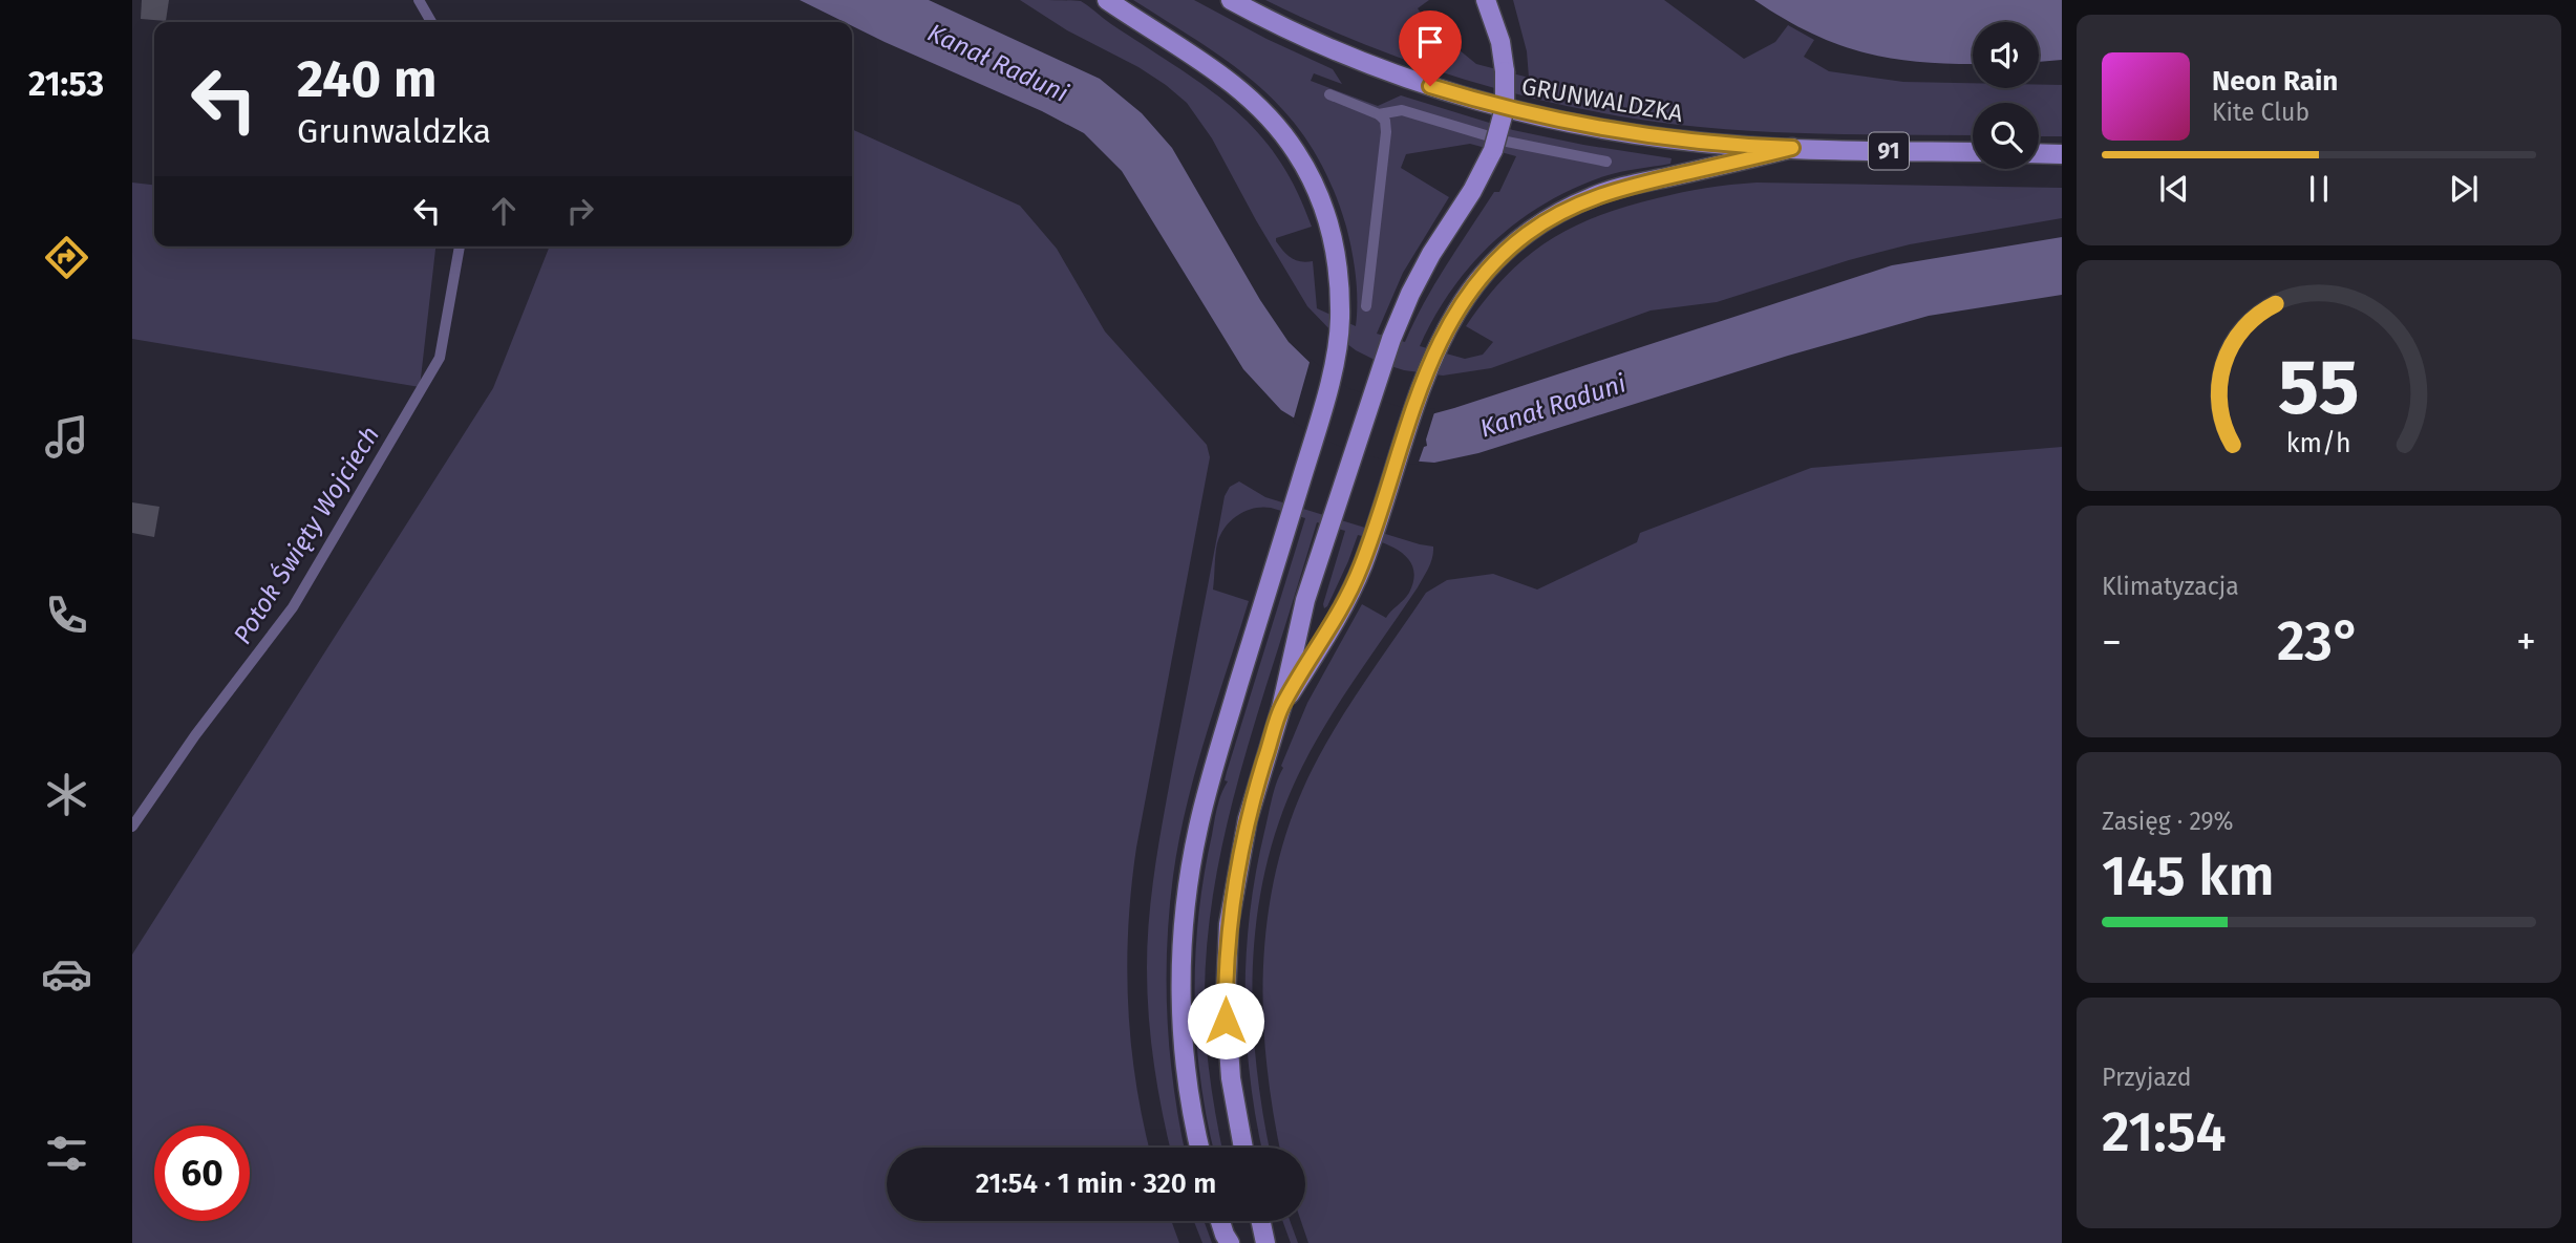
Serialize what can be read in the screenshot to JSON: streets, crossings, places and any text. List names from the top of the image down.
{
  "streets": {
    "main road": ["GRUNWALDZKA", "91"]
  },
  "water": ["Kanał Raduni", "Potok Święty Wojciech"],
  "page": {
    "tabs": "21:53",
    "turn": ["240 m", "Grunwaldzka"],
    "song": ["Neon Rain", "Kite Club"],
    "tile": [
      "Klimatyzacja",
      ["Zasięg · 29%", "145 km"],
      ["Przyjazd", "21:54"]
    ],
    "heat": ["−", "23°", "+"],
    "limit": "60",
    "trip": "21:54 · 1 min · 320 m",
    "gauge": ["55", "km/h"]
  }
}
